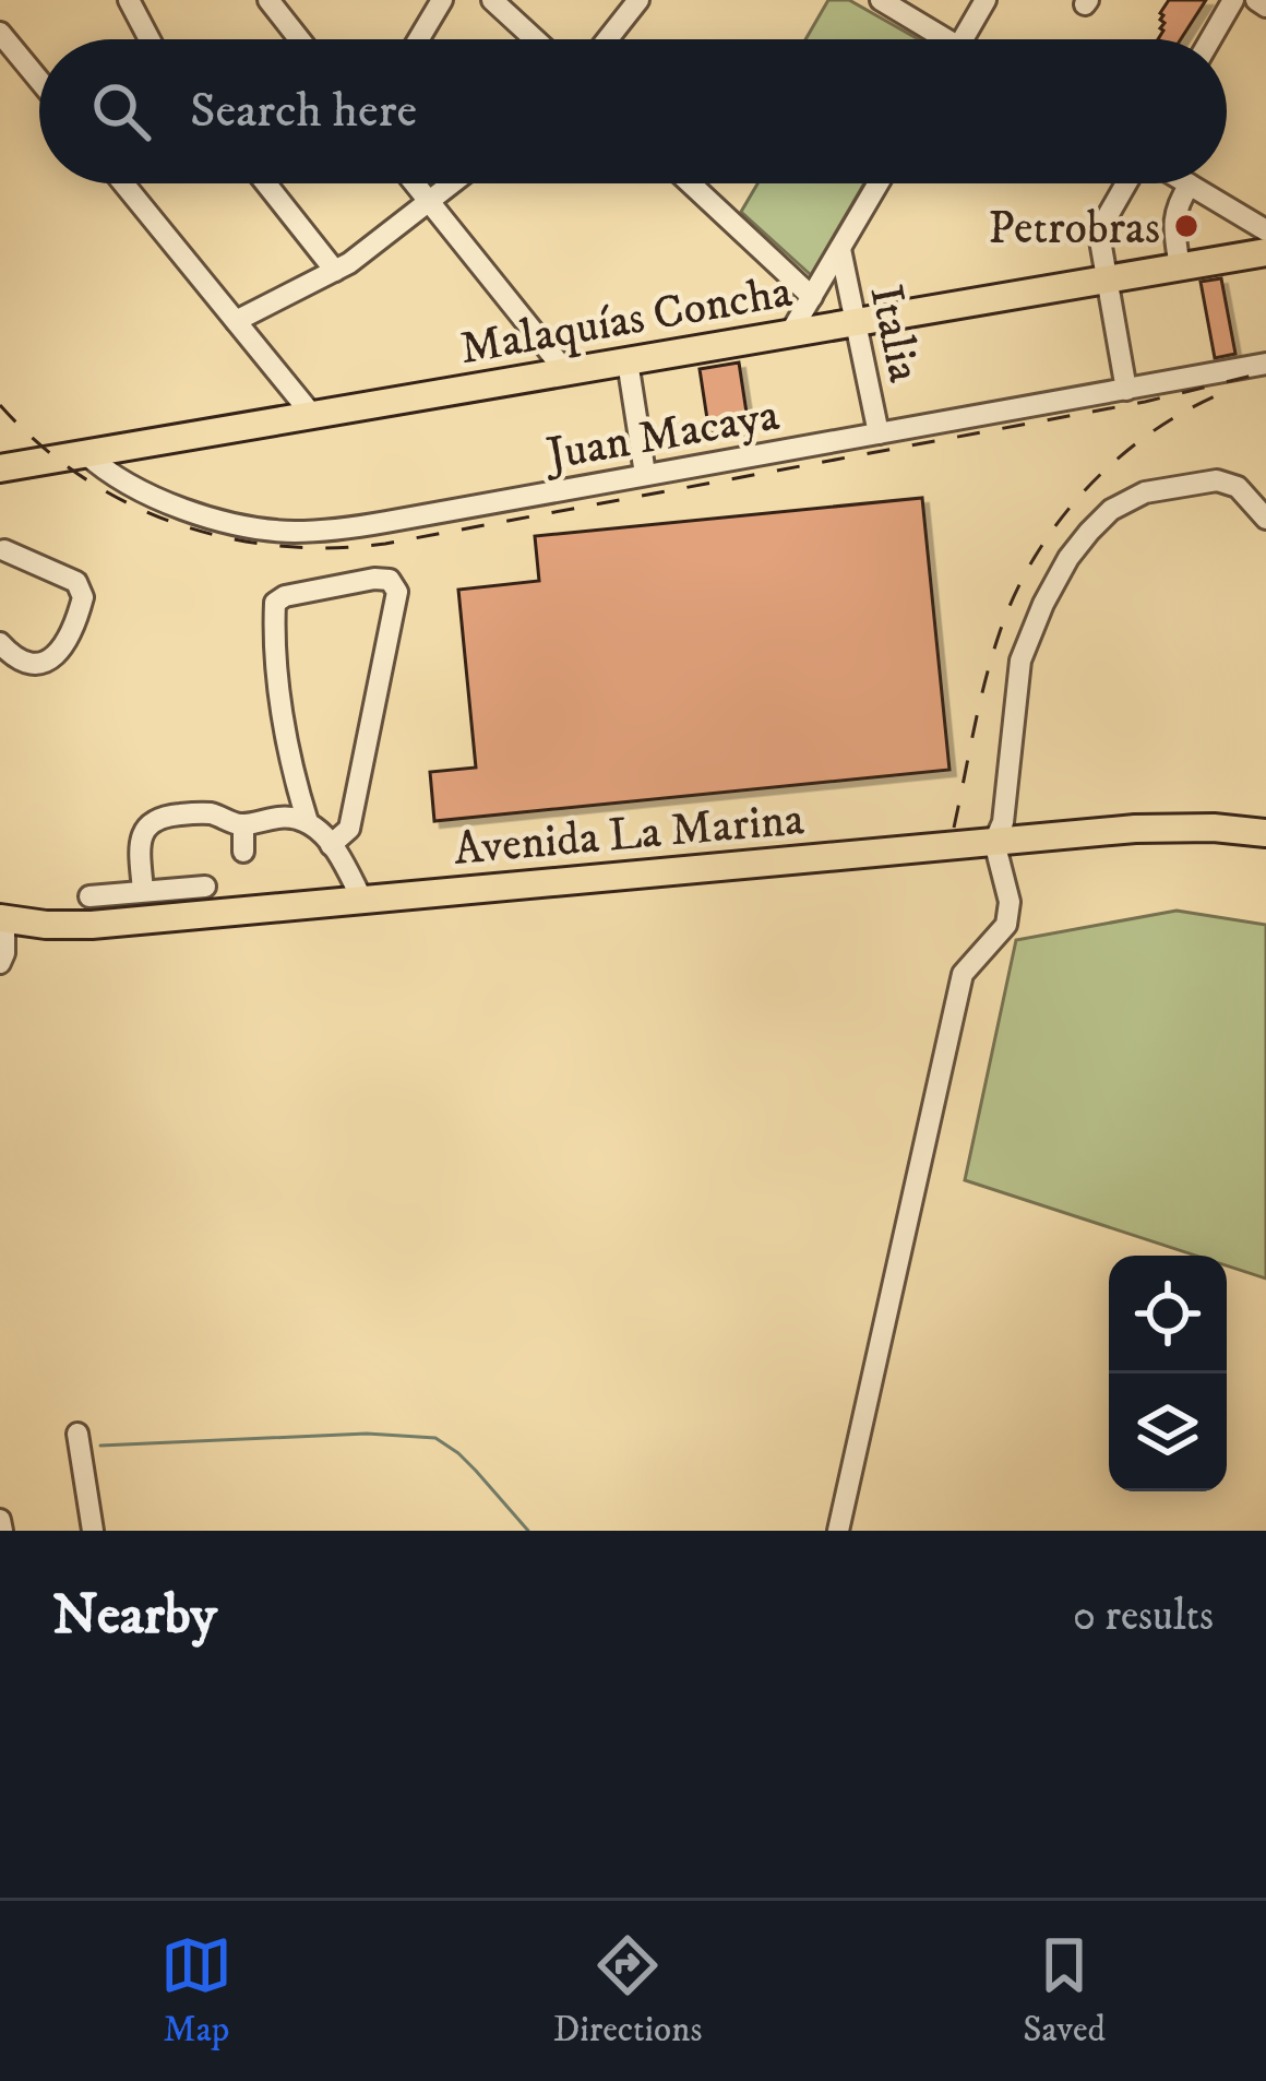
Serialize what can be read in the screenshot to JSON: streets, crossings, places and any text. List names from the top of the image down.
{
  "streets": {
    "main road": ["Malaquías Concha", "Avenida La Marina"],
    "street": ["Italia", "Juan Macaya"]
  },
  "crossings": [
    ["Malaquías Concha", "Italia"],
    ["Malaquías Concha", "Juan Macaya"],
    ["Italia", "Juan Macaya"]
  ],
  "places": ["Petrobras"],
  "page": {
    "search": "Search here",
    "heading": ["Nearby", "0 results"],
    "nav": ["Map", "Directions", "Saved"]
  }
}
